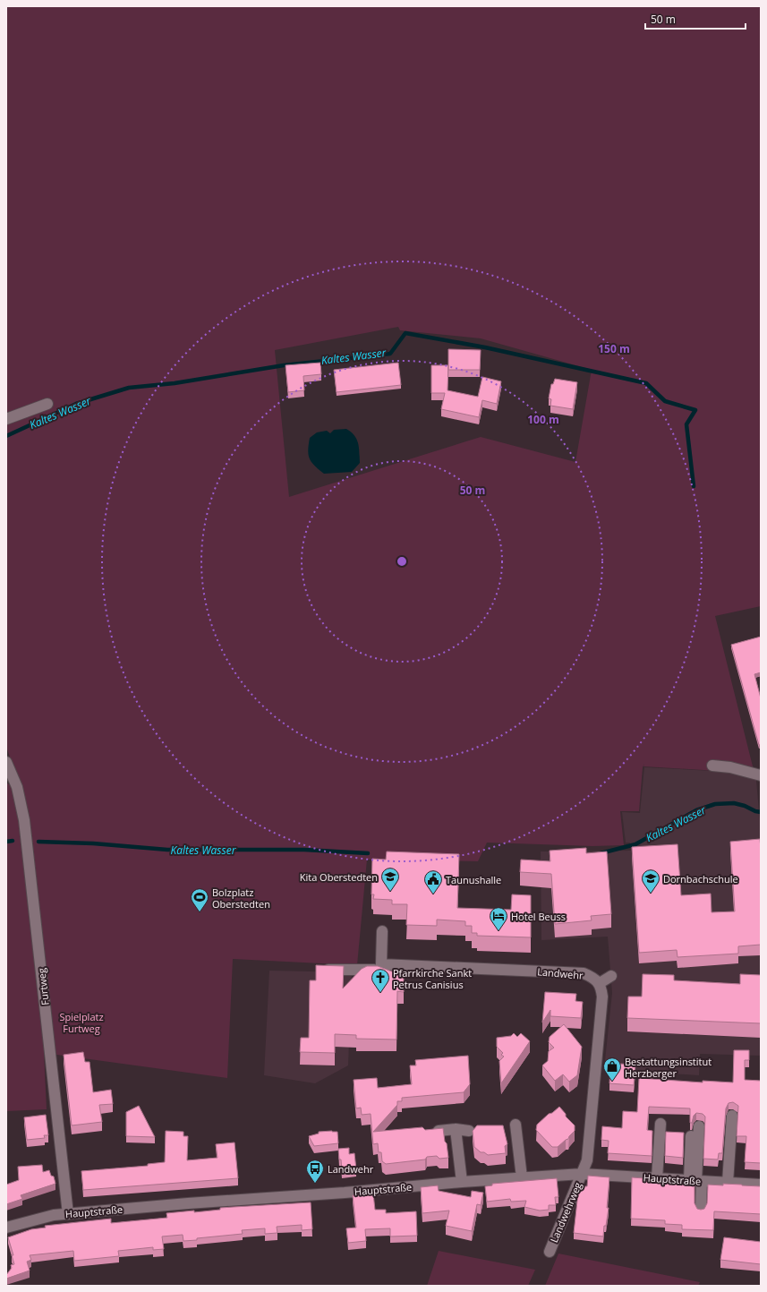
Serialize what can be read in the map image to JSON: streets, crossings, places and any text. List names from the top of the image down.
{
  "streets": {
    "street": [
      "Landwehr",
      "Furtweg",
      "Hauptstraße",
      "Landwehrweg"
    ]
  },
  "crossings": [
    ["Furtweg", "Hauptstraße"],
    ["Hauptstraße", "Landwehrweg"]
  ],
  "water": ["Kaltes Wasser"],
  "parks": ["Spielplatz Furtweg"],
  "places": {
    "school or university": ["Kita Oberstedten", "Dornbachschule"],
    "public building": ["Taunushalle"],
    "sports": ["Bolzplatz Oberstedten"],
    "hotel": ["Hotel Beuss"],
    "church": ["Pfarrkirche Sankt Petrus Canisius"],
    "shop": ["Bestattungsinstitut Herzberger"],
    "bus stop": ["Landwehr"]
  },
  "scale_bar": "50 m",
  "rings": ["150 m", "100 m", "50 m"]
}
